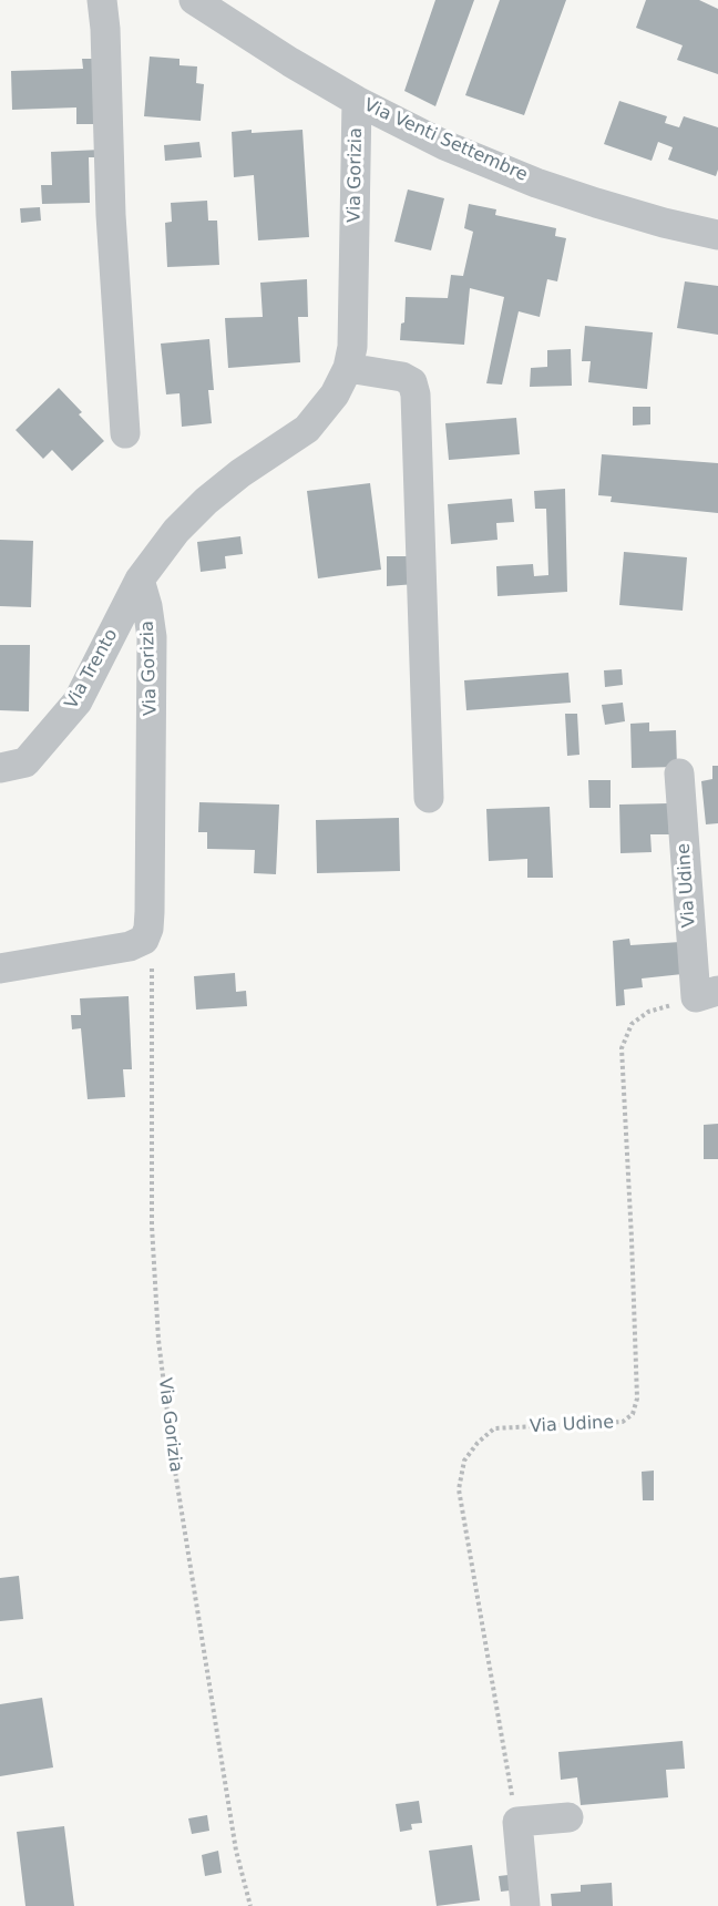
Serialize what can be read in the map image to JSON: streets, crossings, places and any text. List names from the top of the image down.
{
  "streets": {
    "street": [
      "Via Venti Settembre",
      "Via Gorizia",
      "Via Trento",
      "Via Udine"
    ]
  },
  "crossings": [
    ["Via Venti Settembre", "Via Gorizia"],
    ["Via Gorizia", "Via Trento"]
  ]
}
